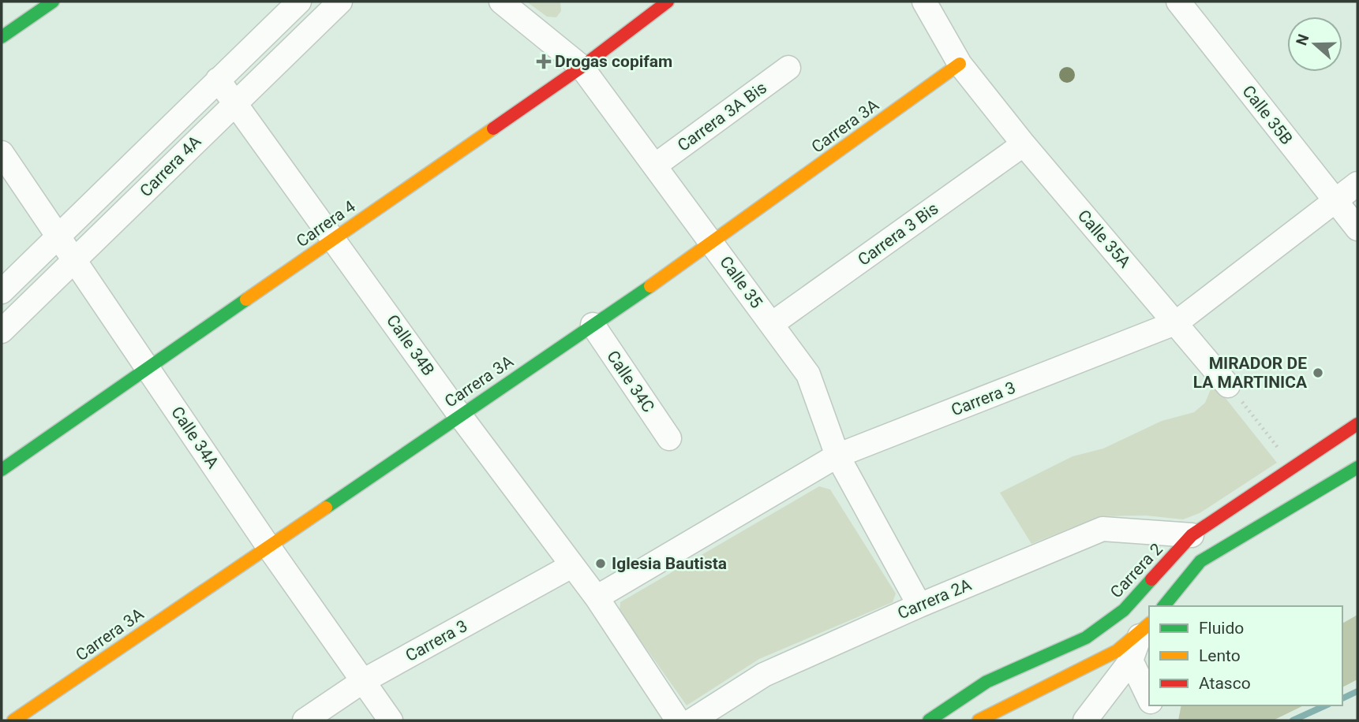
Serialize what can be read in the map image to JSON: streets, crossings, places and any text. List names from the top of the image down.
{
  "streets": {
    "street": [
      "Calle 35B",
      "Carrera 3A Bis",
      "Carrera 3A",
      "Carrera 4A",
      "Carrera 4",
      "Carrera 3 Bis",
      "Calle 35A",
      "Calle 35",
      "Calle 34B",
      "Calle 34C",
      "Carrera 3",
      "Calle 34A",
      "Carrera 2",
      "Carrera 2A"
    ]
  },
  "crossings": [
    ["Calle 35B", "Carrera 3"],
    ["Carrera 3A Bis", "Calle 35"],
    ["Carrera 3A", "Calle 35A"],
    ["Carrera 3A", "Calle 35"],
    ["Carrera 3A", "Calle 34B"],
    ["Carrera 3A", "Calle 34C"],
    ["Carrera 3A", "Calle 34A"],
    ["Carrera 4A", "Calle 34B"],
    ["Carrera 4A", "Calle 34A"],
    ["Carrera 4", "Calle 35"],
    ["Carrera 4", "Calle 34B"],
    ["Carrera 4", "Calle 34A"],
    ["Carrera 3 Bis", "Calle 35A"],
    ["Carrera 3 Bis", "Calle 35"],
    ["Calle 35A", "Carrera 3"],
    ["Calle 35", "Carrera 3"],
    ["Calle 35", "Carrera 2A"],
    ["Calle 34B", "Carrera 3"],
    ["Carrera 3", "Calle 34A"],
    ["Carrera 2", "Carrera 2A"]
  ],
  "places": {
    "health": ["Drogas copifam"],
    "other": ["MIRADOR DE LA MARTINICA", "Iglesia Bautista"]
  },
  "legend": ["Fluido", "Lento", "Atasco"],
  "north": "left"
}
